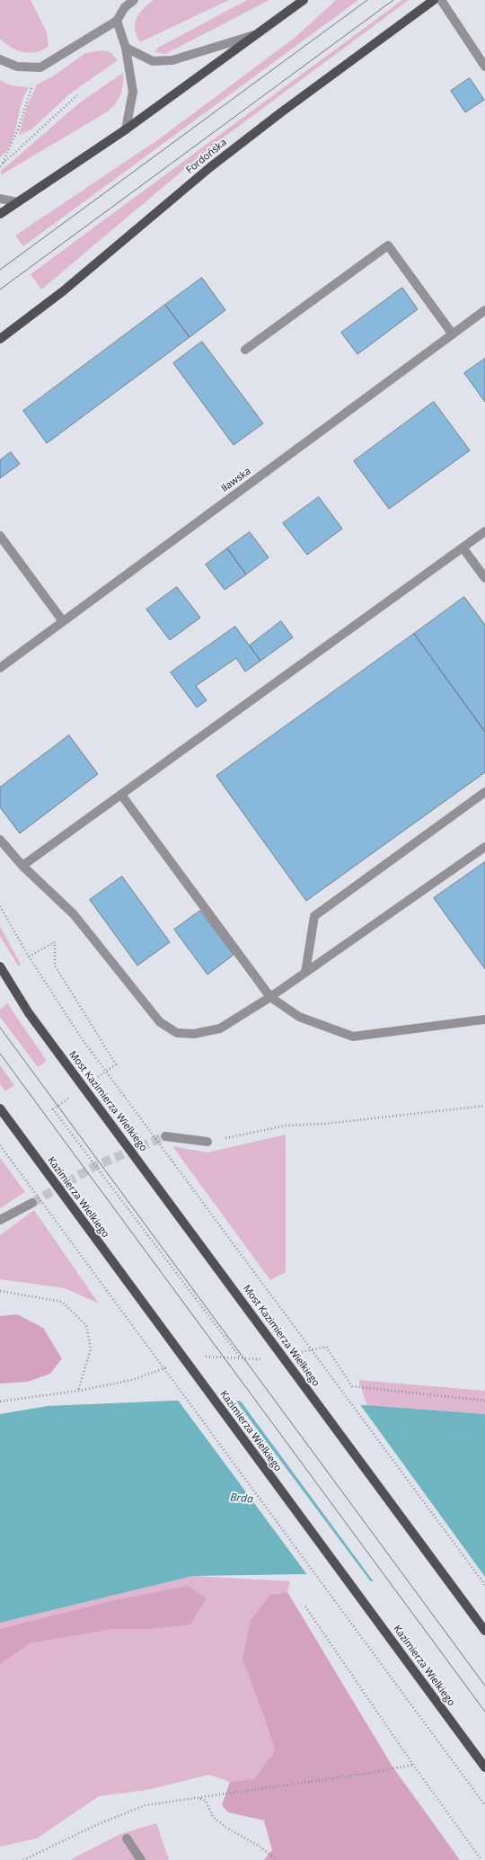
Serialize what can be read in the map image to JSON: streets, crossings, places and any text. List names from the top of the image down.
{
  "streets": {
    "main road": ["Fordońska", "Most Kazimierza Wielkiego", "Kazimierza Wielkiego"],
    "street": ["Iławska"]
  },
  "water": ["Brda"]
}
